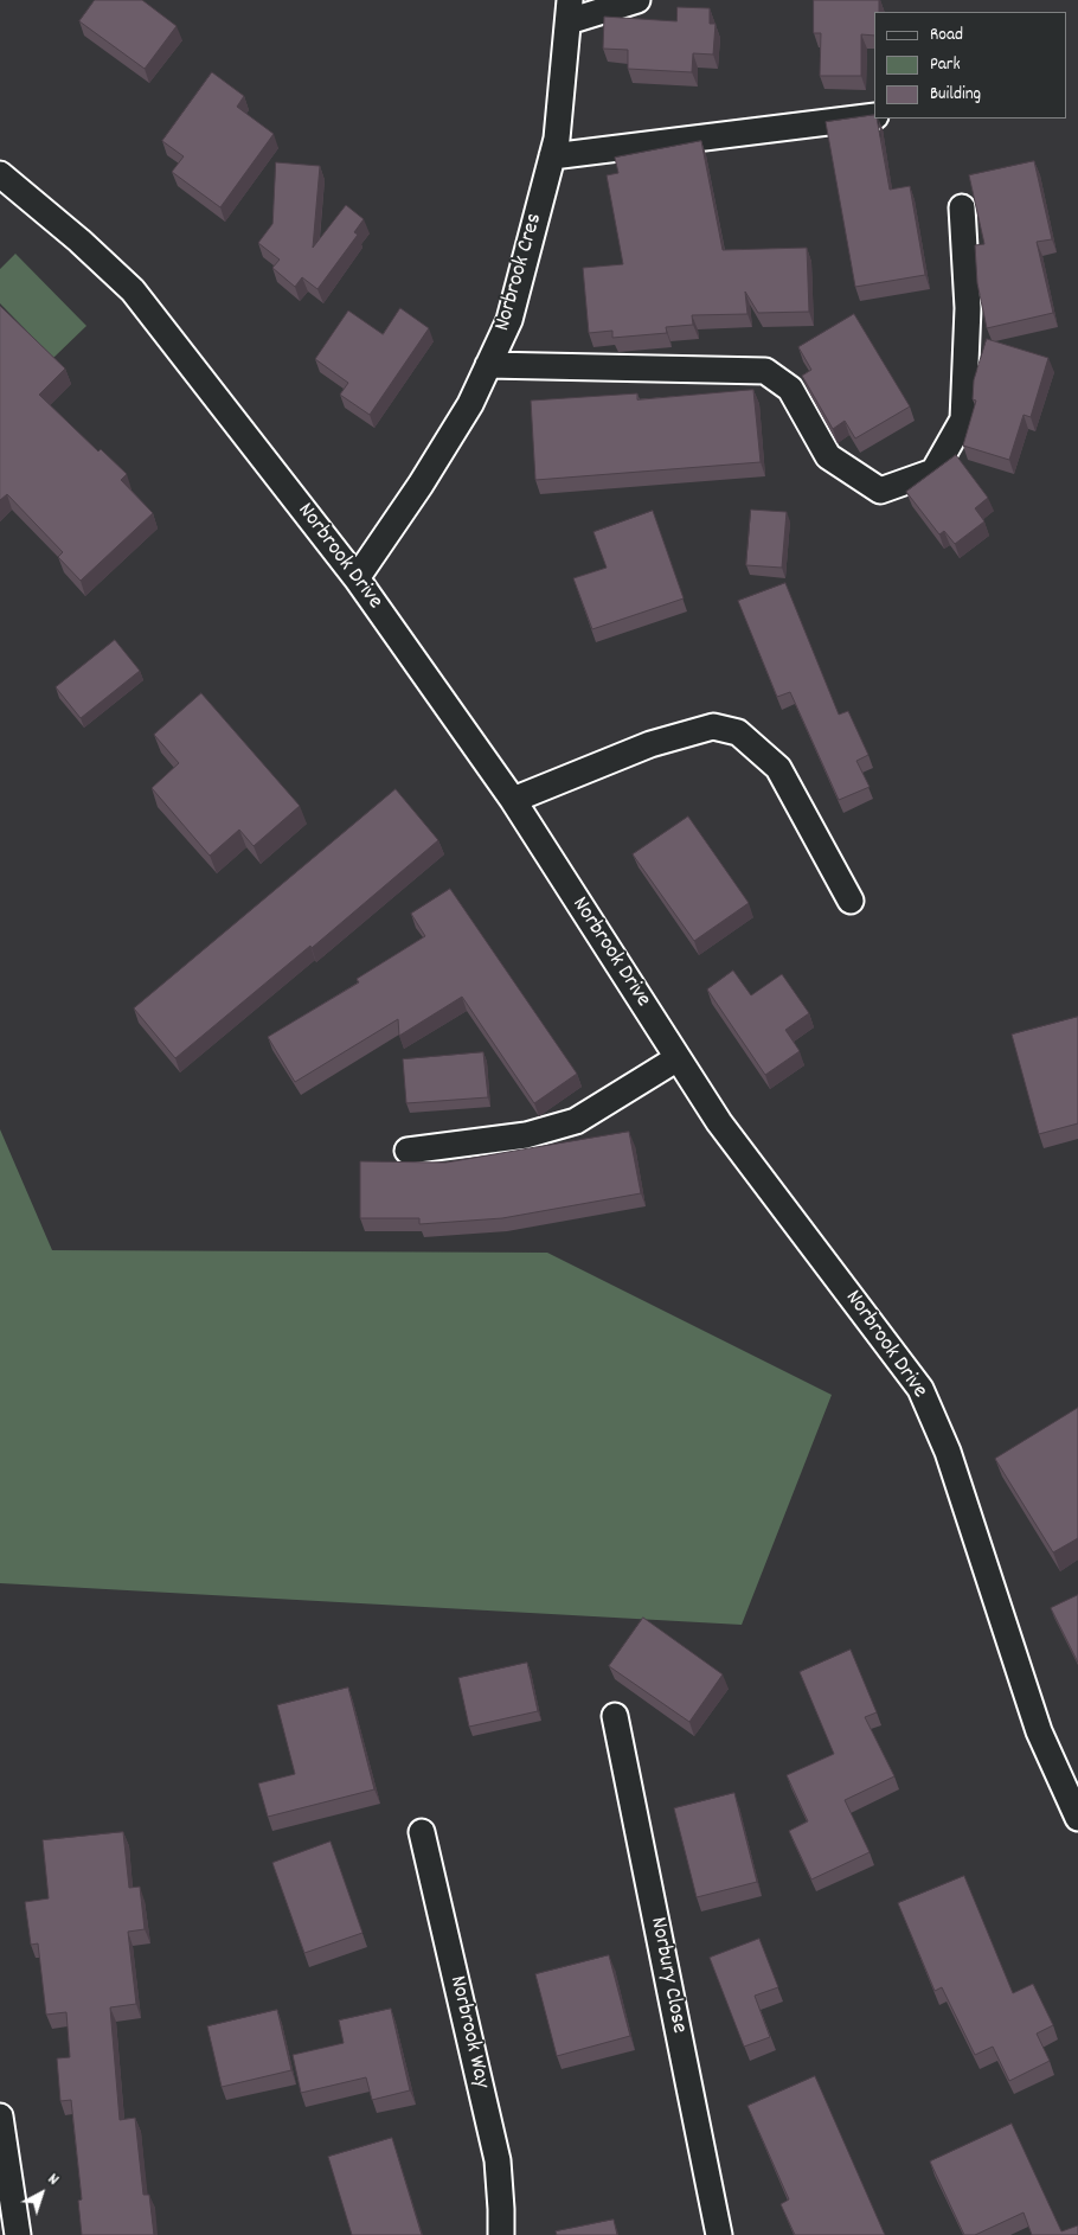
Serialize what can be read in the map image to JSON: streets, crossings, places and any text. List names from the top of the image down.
{
  "streets": {
    "street": [
      "Norbrook Cres",
      "Norbrook Drive",
      "Norbury Close",
      "Norbrook Way"
    ]
  },
  "crossings": [
    ["Norbrook Cres", "Norbrook Drive"]
  ],
  "legend": ["Road", "Park", "Building"],
  "north": "top right"
}
